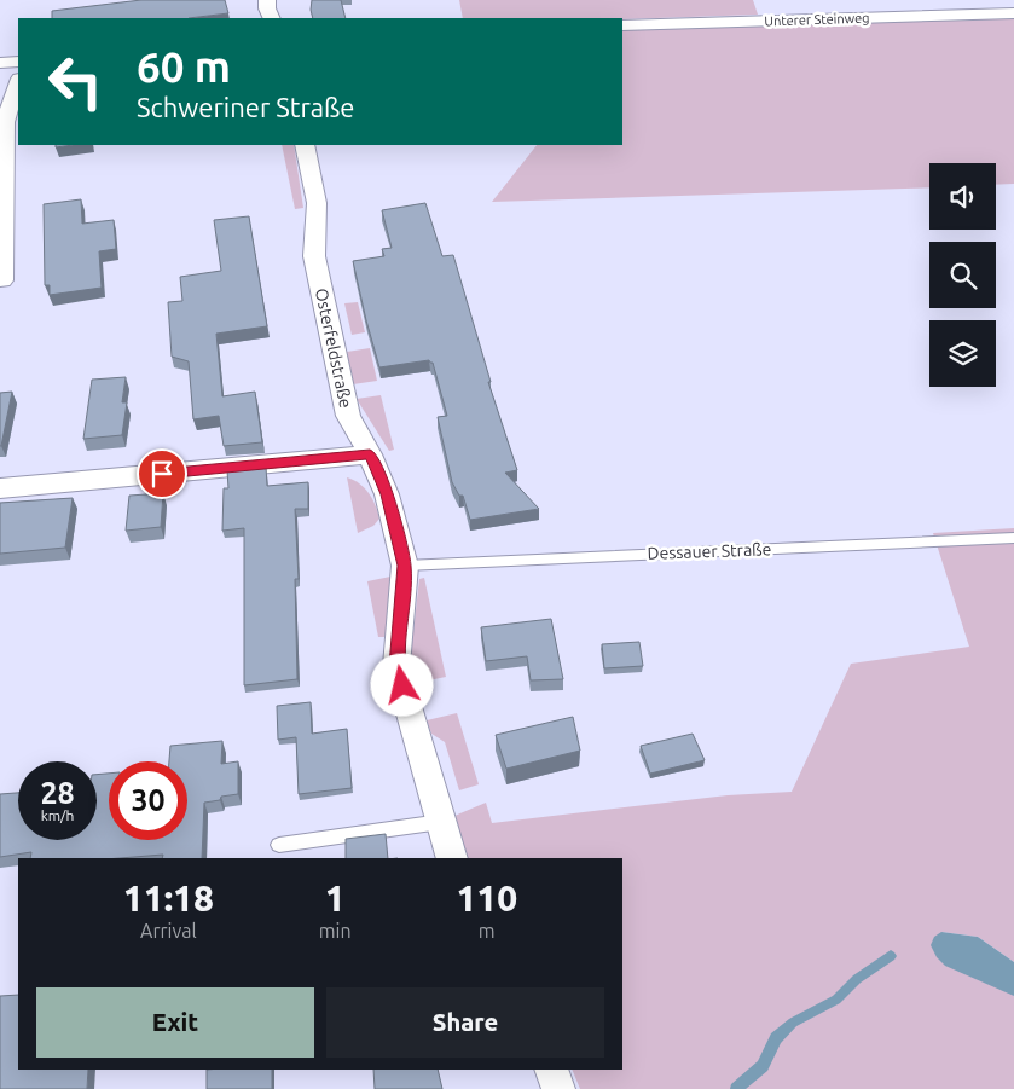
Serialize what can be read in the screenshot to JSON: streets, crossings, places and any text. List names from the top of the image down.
{
  "streets": {
    "street": ["Unterer Steinweg", "Osterfeldstraße"],
    "lane": ["Dessauer Straße"]
  },
  "crossings": [
    ["Osterfeldstraße", "Dessauer Straße"]
  ],
  "page": {
    "turn": ["60 m", "Schweriner Straße"],
    "speed": "28 km/h",
    "limit": "30",
    "eta": [
      "11:18",
      "Arrival",
      "1",
      "min",
      "110",
      "m"
    ],
    "buttons": ["Exit", "Share"]
  }
}
